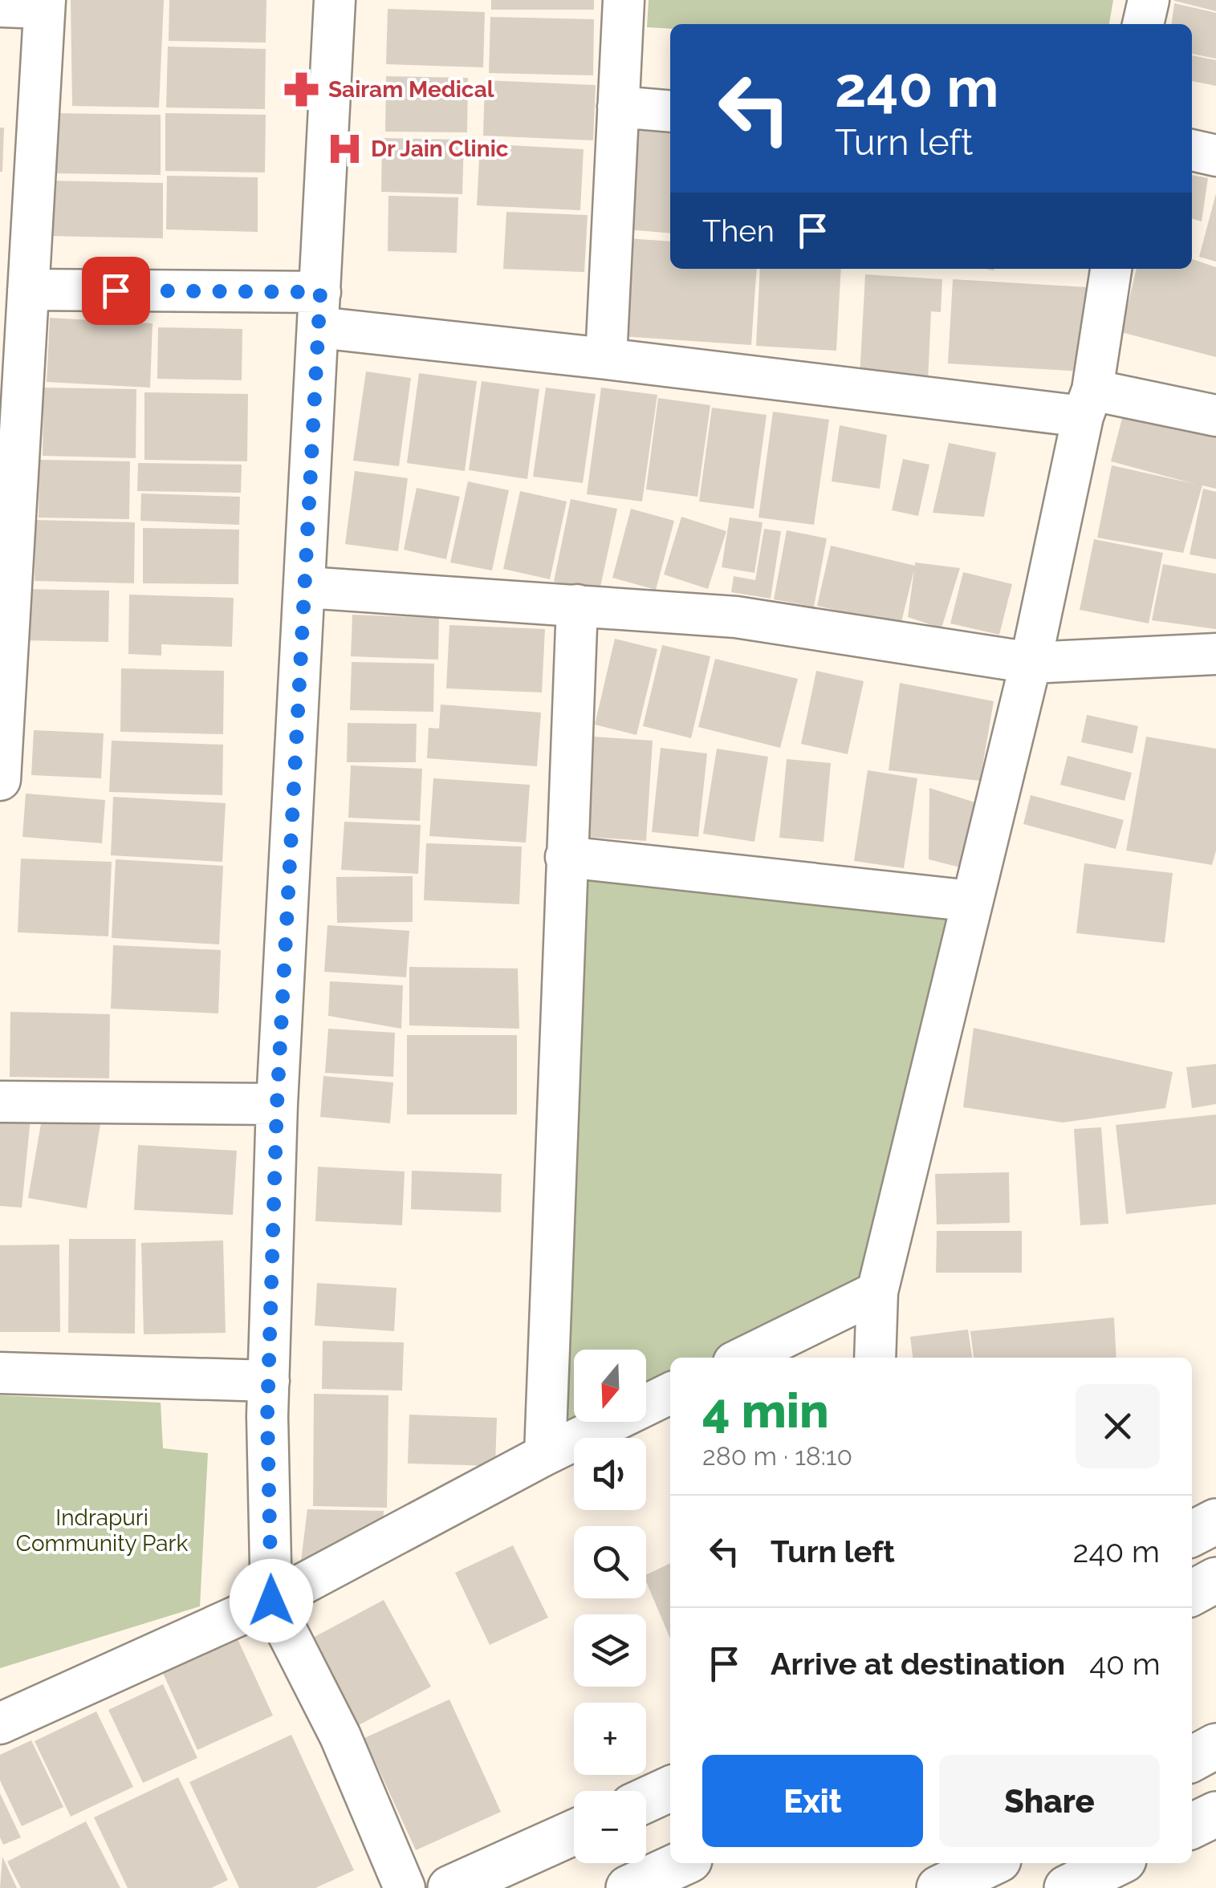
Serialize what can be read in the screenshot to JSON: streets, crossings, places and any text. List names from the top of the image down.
{
  "parks": ["Indrapuri Community Park"],
  "places": {
    "pharmacy": ["Sairam Medical"],
    "hospital": ["Dr Jain Clinic"]
  },
  "north": "bottom",
  "page": {
    "turn": ["240 m", "Turn left"],
    "then": "Then",
    "map_buttons": ["+", "−"],
    "heading": ["4 min", "280 m · 18:10"],
    "list": [
      {
        "name": "Turn left",
        "value": "240 m"
      },
      {
        "name": "Arrive at destination",
        "value": "40 m"
      }
    ],
    "buttons": ["Exit", "Share"]
  }
}
